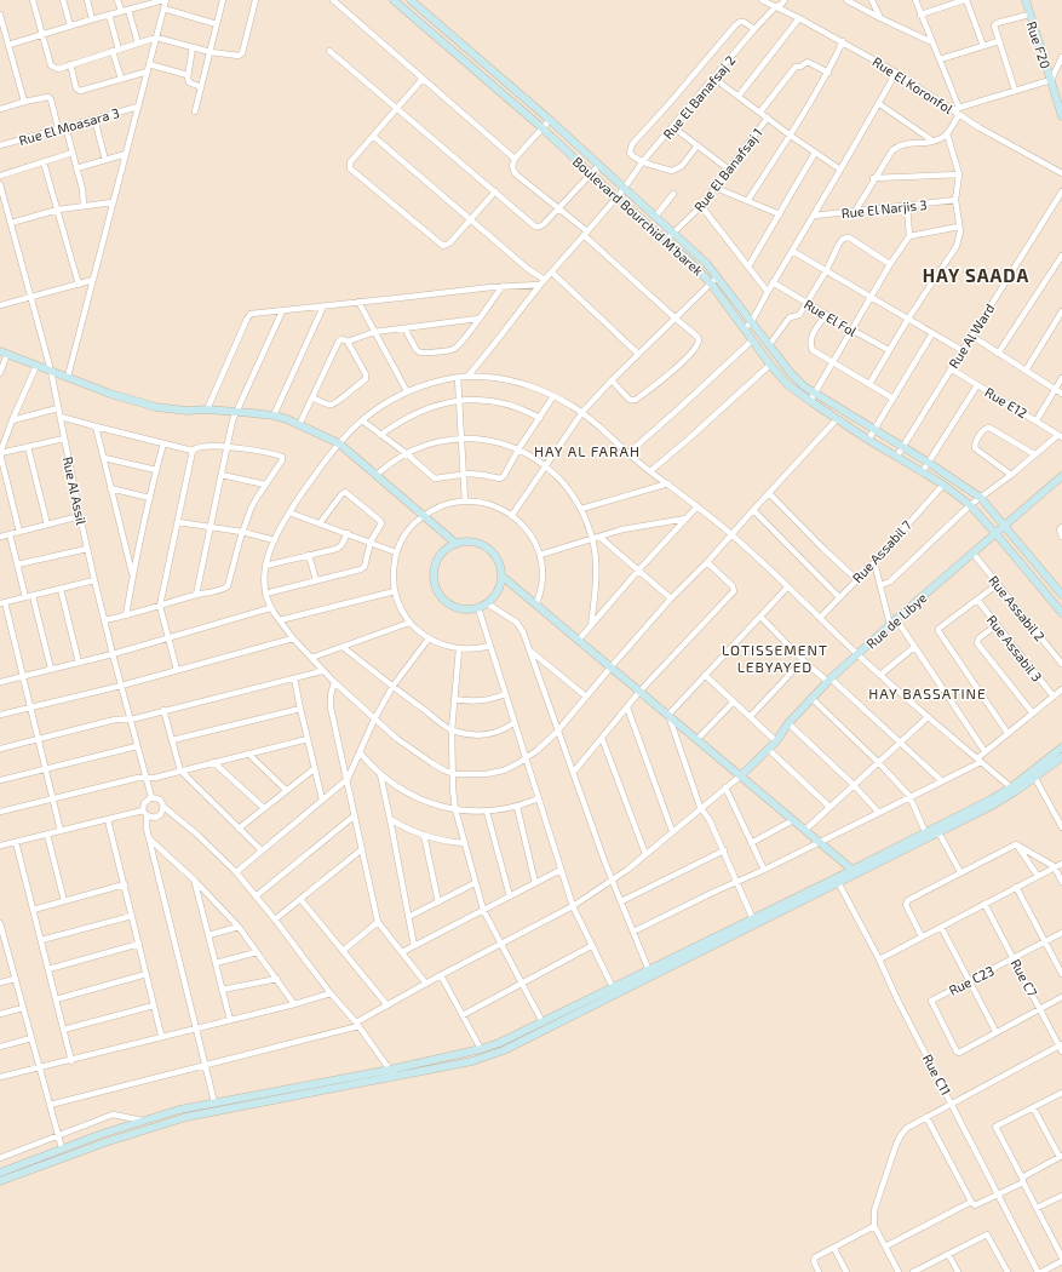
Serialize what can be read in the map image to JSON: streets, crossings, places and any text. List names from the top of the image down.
{
  "streets": {
    "main road": ["Rue F20", "Boulevard Bourchid M'barek", "Rue de Libye"],
    "street": [
      "Rue El Koronfol",
      "Rue El Banafsaj 2",
      "Rue El Moasara 3",
      "Rue El Banafsaj 1",
      "Rue El Narjis 3",
      "Rue El Fol",
      "Rue Al Ward",
      "Rue E12",
      "Rue Al Assil",
      "Rue Assabil 7",
      "Rue Assabil 2",
      "Rue Assabil 3",
      "Rue C7",
      "Rue C23",
      "Rue C11"
    ]
  },
  "crossings": [
    ["Rue El Koronfol", "Rue El Banafsaj 2"],
    ["Rue El Banafsaj 2", "Boulevard Bourchid M'barek"],
    ["Rue El Banafsaj 1", "Boulevard Bourchid M'barek"],
    ["Boulevard Bourchid M'barek", "Rue Al Ward"],
    ["Boulevard Bourchid M'barek", "Rue Assabil 7"],
    ["Boulevard Bourchid M'barek", "Rue de Libye"],
    ["Rue Al Ward", "Rue E12"],
    ["Rue Assabil 2", "Rue de Libye"],
    ["Rue C7", "Rue C23"]
  ],
  "districts": [
    "HAY SAADA",
    "HAY AL FARAH",
    "LOTISSEMENT LEBYAYED",
    "HAY BASSATINE"
  ]
}
